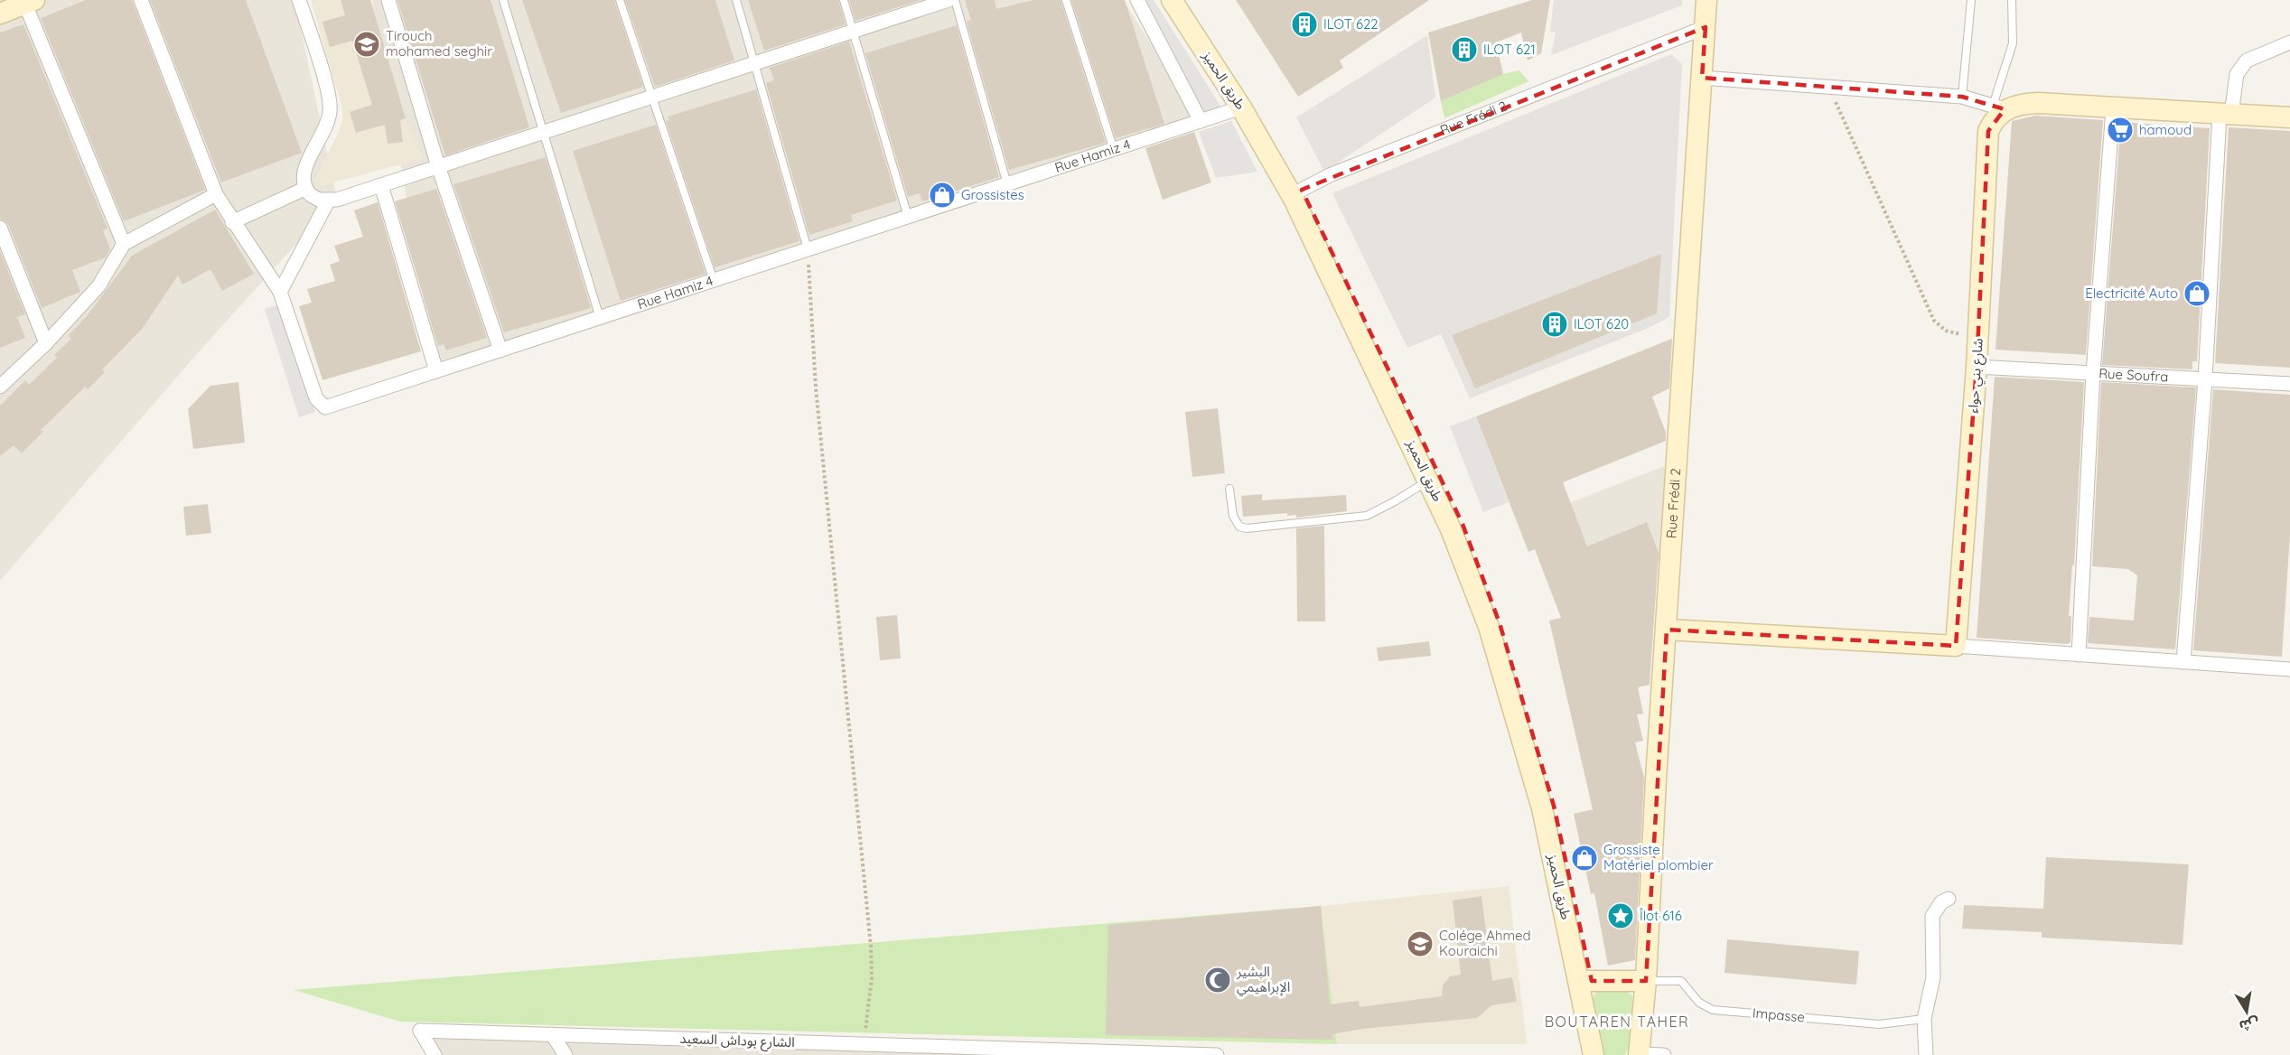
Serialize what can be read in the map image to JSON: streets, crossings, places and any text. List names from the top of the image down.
{
  "streets": {
    "main road": ["طريق الحميز", "Rue Frédi 2", "شارع بني حواء"],
    "street": ["Rue Hamiz 4", "Rue Soufra", "الشارع بوداش السعيد"],
    "lane": ["Impasse"]
  },
  "crossings": [
    ["طريق الحميز", "Rue Frédi 2"],
    ["طريق الحميز", "Rue Hamiz 4"],
    ["Rue Frédi 2", "Impasse"],
    ["شارع بني حواء", "Rue Soufra"]
  ],
  "districts": ["BOUTAREN TAHER"],
  "places": {
    "building": ["ILOT 622", "ILOT 621", "ILOT 620"],
    "school or university": ["Tirouch mohamed seghir", "Colége Ahmed Kouraichi"],
    "supermarket": ["hamoud"],
    "shop": ["Grossistes", "Electricité Auto", "Grossiste Matériel plombier"],
    "place": ["Îlot 616"],
    "mosque": ["البشير الإبراهيمي"]
  },
  "north": "bottom"
}
